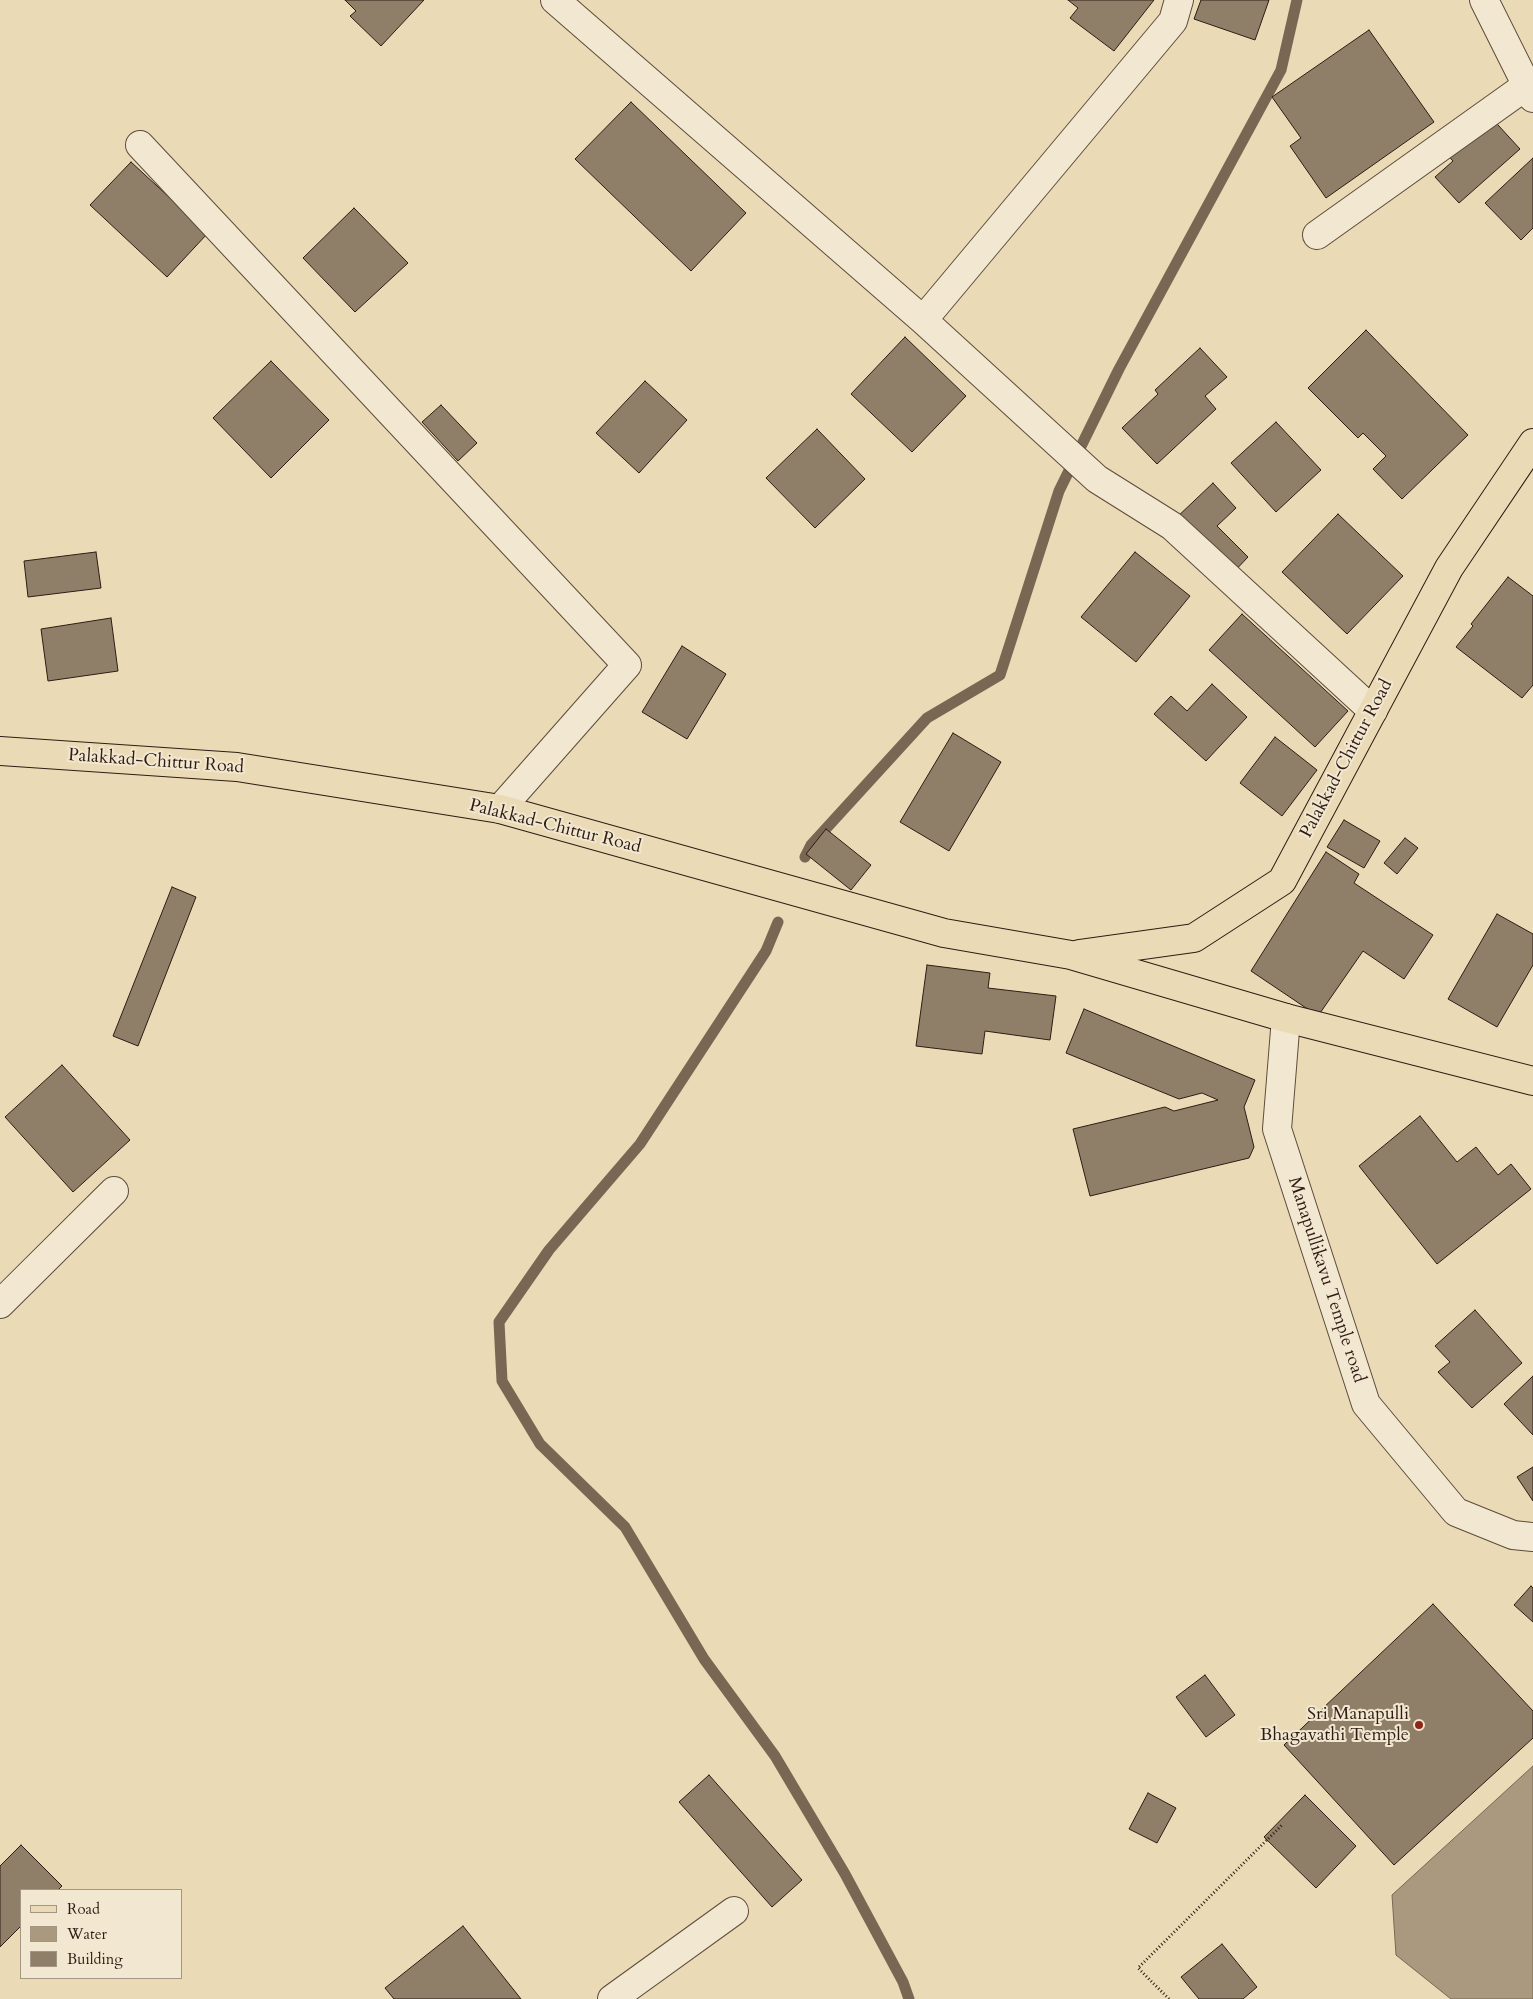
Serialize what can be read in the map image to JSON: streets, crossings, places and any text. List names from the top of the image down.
{
  "streets": {
    "main road": ["Palakkad-Chittur Road"],
    "street": ["Manapullikavu Temple road"]
  },
  "crossings": [
    ["Palakkad-Chittur Road", "Manapullikavu Temple road"]
  ],
  "places": ["Sri Manapulli Bhagavathi Temple"],
  "legend": ["Road", "Water", "Building"]
}
